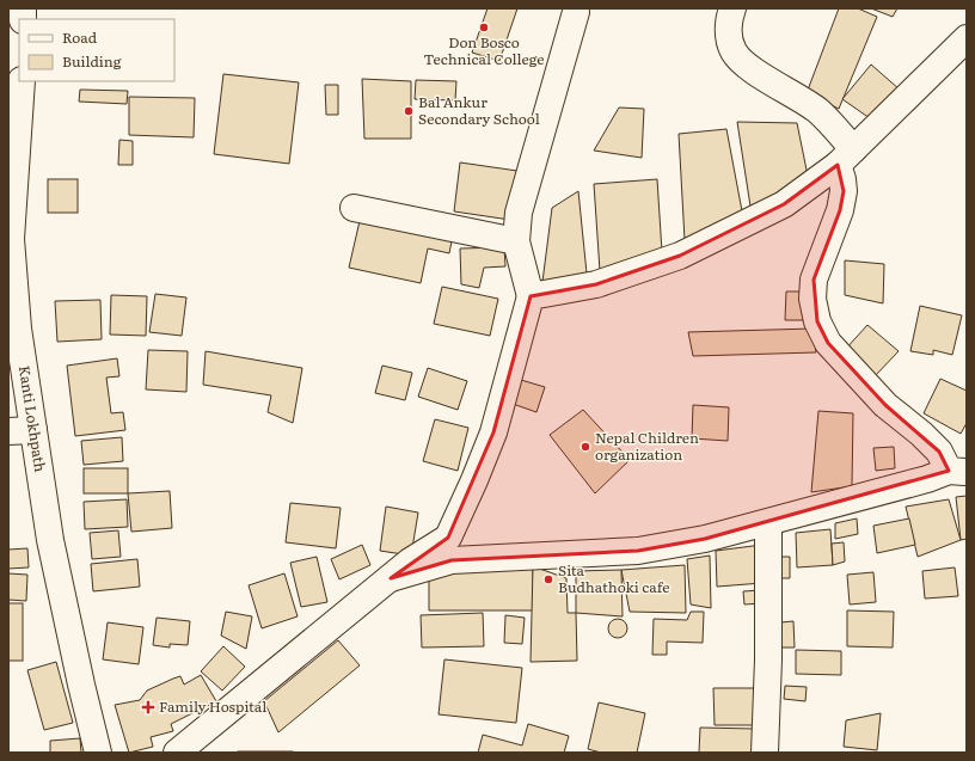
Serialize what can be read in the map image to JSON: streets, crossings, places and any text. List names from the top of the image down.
{
  "streets": {
    "street": ["Kanti Lokhpath"]
  },
  "places": {
    "other": [
      "Don Bosco Technical College",
      "Bal Ankur Secondary School",
      "Nepal Children organization",
      "Sita Budhathoki cafe"
    ],
    "health": ["Family Hospital"]
  },
  "legend": ["Road", "Building"]
}
